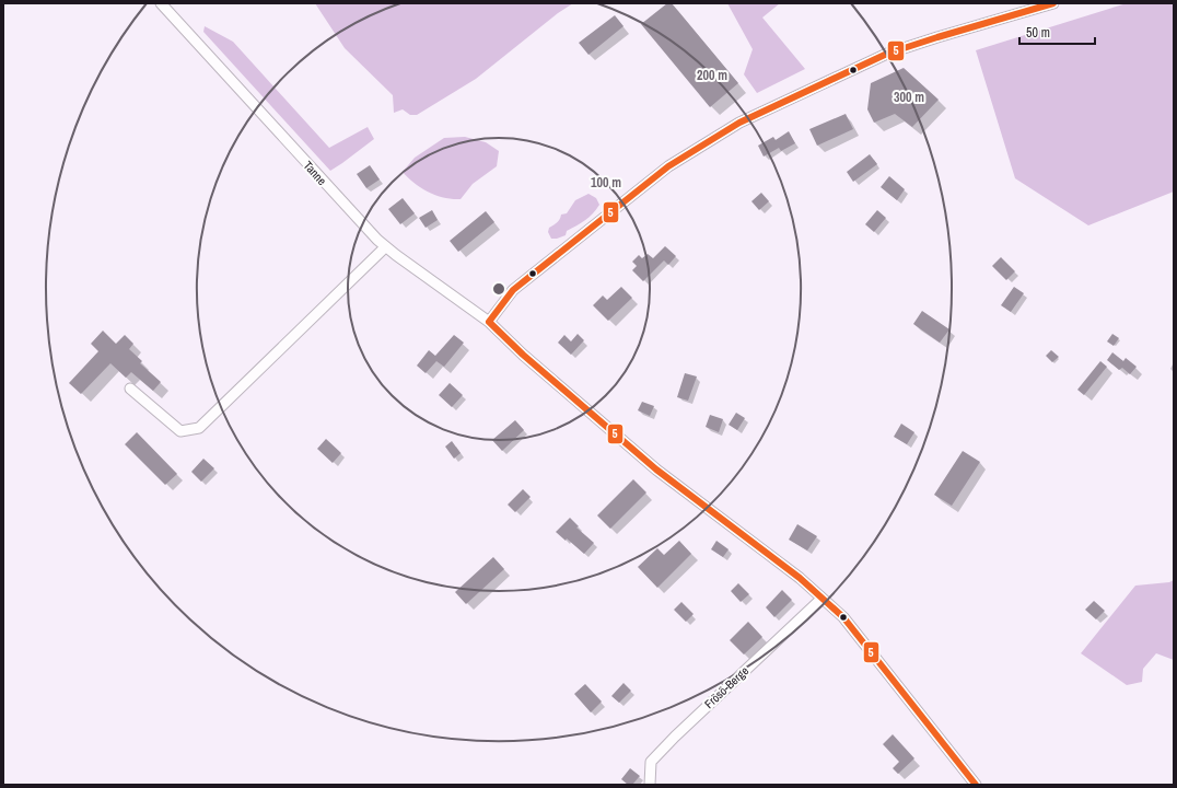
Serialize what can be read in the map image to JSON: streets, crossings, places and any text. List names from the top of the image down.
{
  "streets": {
    "street": ["Tanne", "Frösö-Berge"]
  },
  "crossings": [
    ["Tanne", "Frösö-Berge"]
  ],
  "lines": ["transit line 5"],
  "scale_bar": "50 m",
  "rings": ["200 m", "300 m", "100 m"]
}
